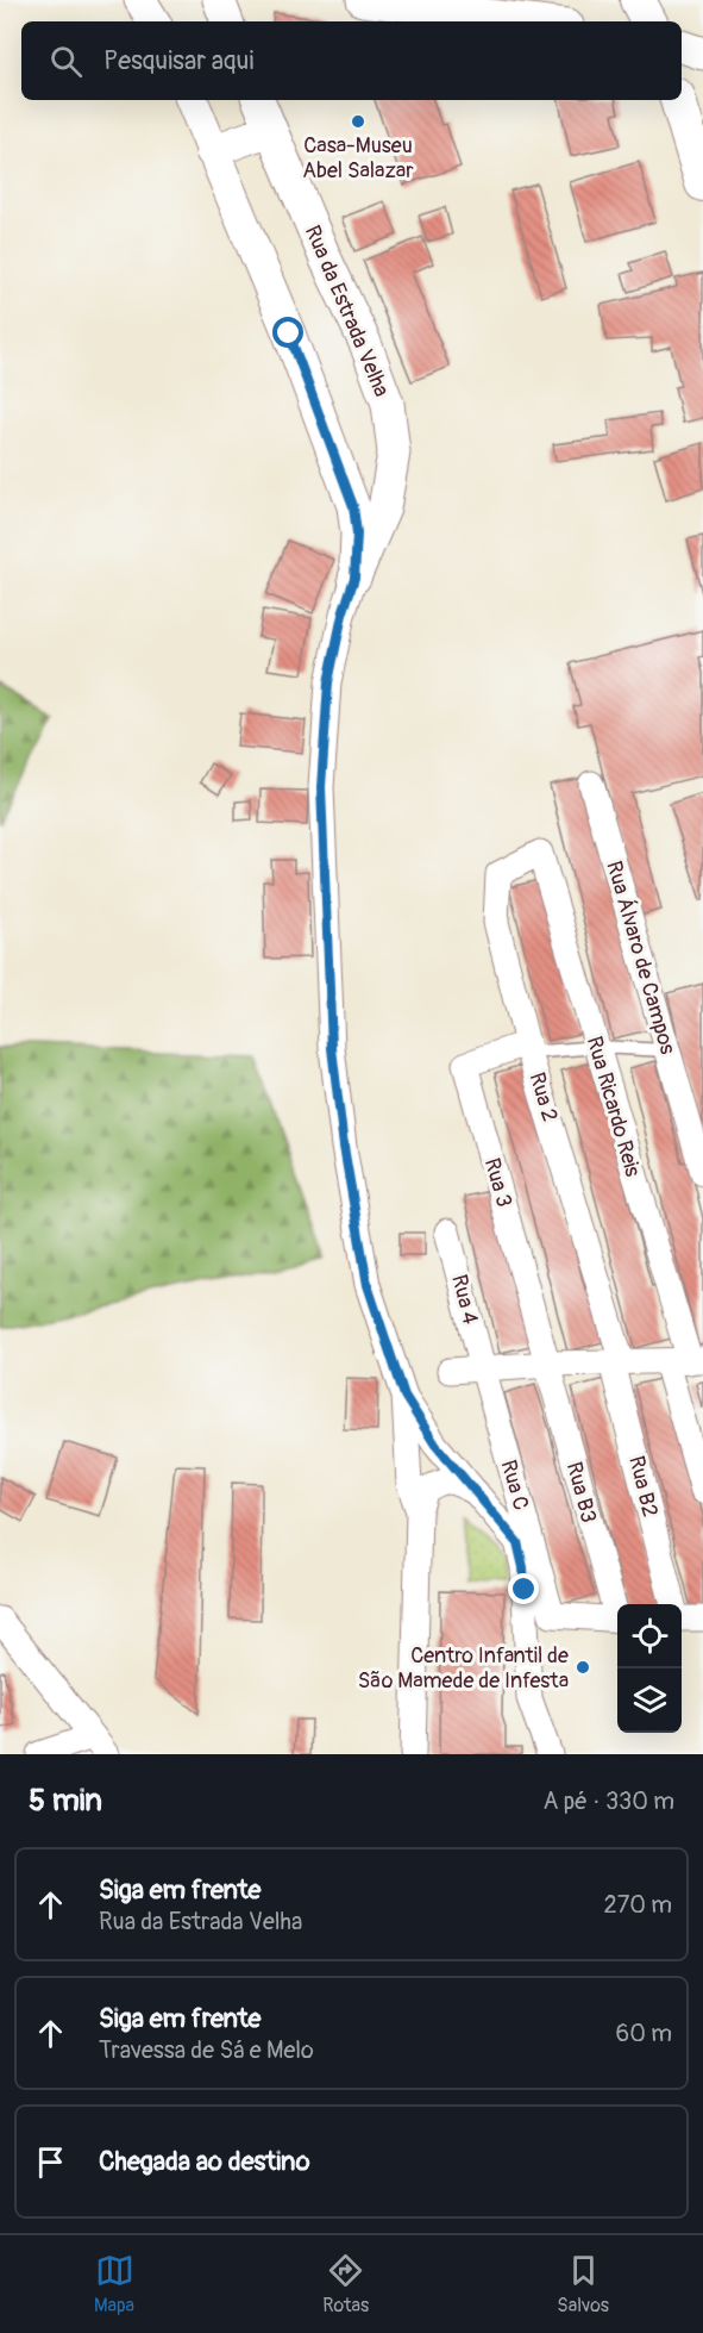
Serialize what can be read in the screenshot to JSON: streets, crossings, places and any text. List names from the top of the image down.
{
  "streets": {
    "street": [
      "Rua da Estrada Velha",
      "Rua Álvaro de Campos",
      "Rua 2",
      "Rua Ricardo Reis",
      "Rua 3",
      "Rua 4",
      "Rua C",
      "Rua B2",
      "Rua B3"
    ]
  },
  "crossings": [
    ["Rua 2", "Rua Ricardo Reis"],
    ["Rua 2", "Rua 3"],
    ["Rua 2", "Rua B2"],
    ["Rua 3", "Rua B3"],
    ["Rua 4", "Rua C"]
  ],
  "places": ["Casa-Museu Abel Salazar", "Centro Infantil de São Mamede de Infesta"],
  "page": {
    "search": "Pesquisar aqui",
    "heading": ["5 min", "A pé · 330 m"],
    "list": [
      ["Siga em frente", "Rua da Estrada Velha", "270 m"],
      ["Siga em frente", "Travessa de Sá e Melo", "60 m"],
      "Chegada ao destino"
    ],
    "nav": ["Mapa", "Rotas", "Salvos"]
  }
}
